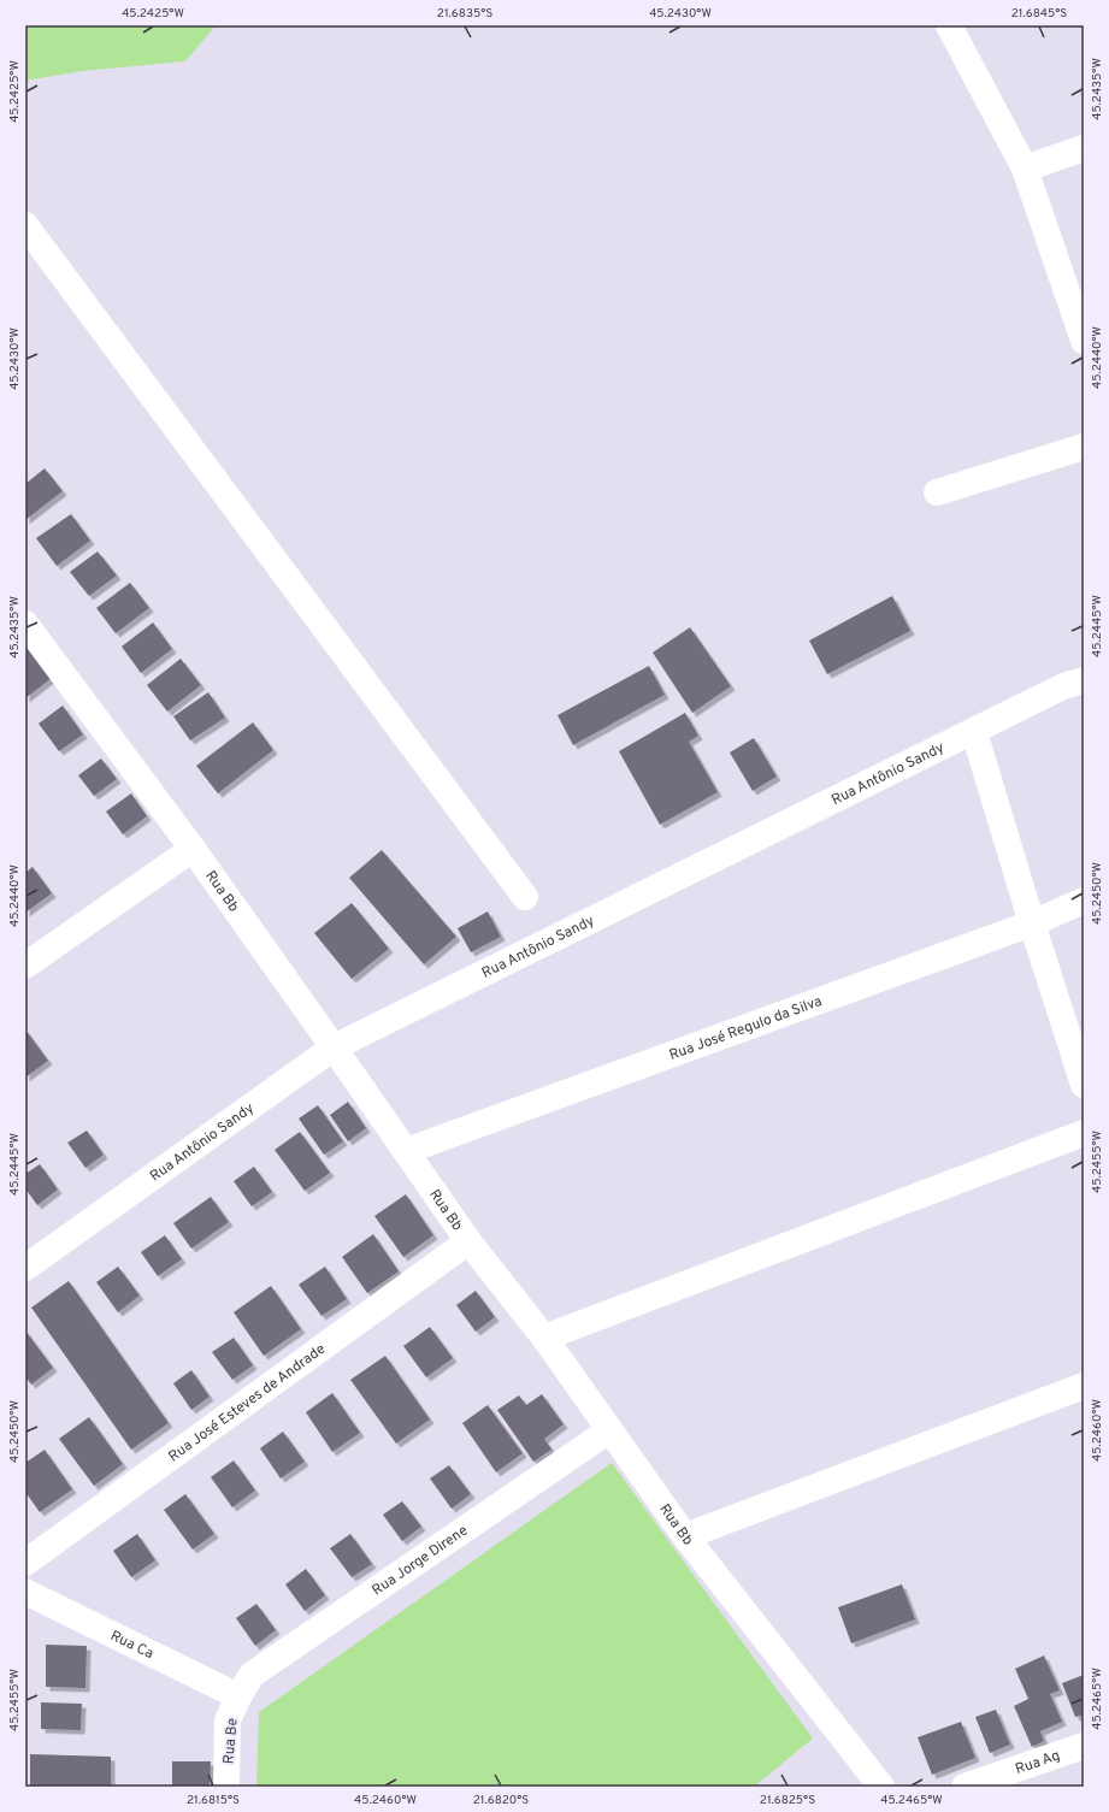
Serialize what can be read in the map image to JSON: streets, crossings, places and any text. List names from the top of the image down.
{
  "streets": {
    "street": [
      "Rua Antônio Sandy",
      "Rua Bb",
      "Rua José Regulo da Silva",
      "Rua José Esteves de Andrade",
      "Rua Jorge Direne",
      "Rua Ca",
      "Rua Be",
      "Rua Ag"
    ]
  },
  "crossings": [
    ["Rua Antônio Sandy", "Rua Bb"],
    ["Rua Bb", "Rua José Regulo da Silva"],
    ["Rua Bb", "Rua José Esteves de Andrade"],
    ["Rua Bb", "Rua Jorge Direne"],
    ["Rua Jorge Direne", "Rua Ca"],
    ["Rua Jorge Direne", "Rua Be"],
    ["Rua Ca", "Rua Be"]
  ],
  "coordinates": [
    "45.2425°W",
    "21.6835°S",
    "45.2430°W",
    "21.6845°S",
    "45.2435°W",
    "45.2440°W",
    "45.2445°W",
    "45.2450°W",
    "45.2455°W",
    "45.2460°W",
    "45.2465°W",
    "21.6815°S",
    "21.6820°S",
    "21.6825°S"
  ]
}
